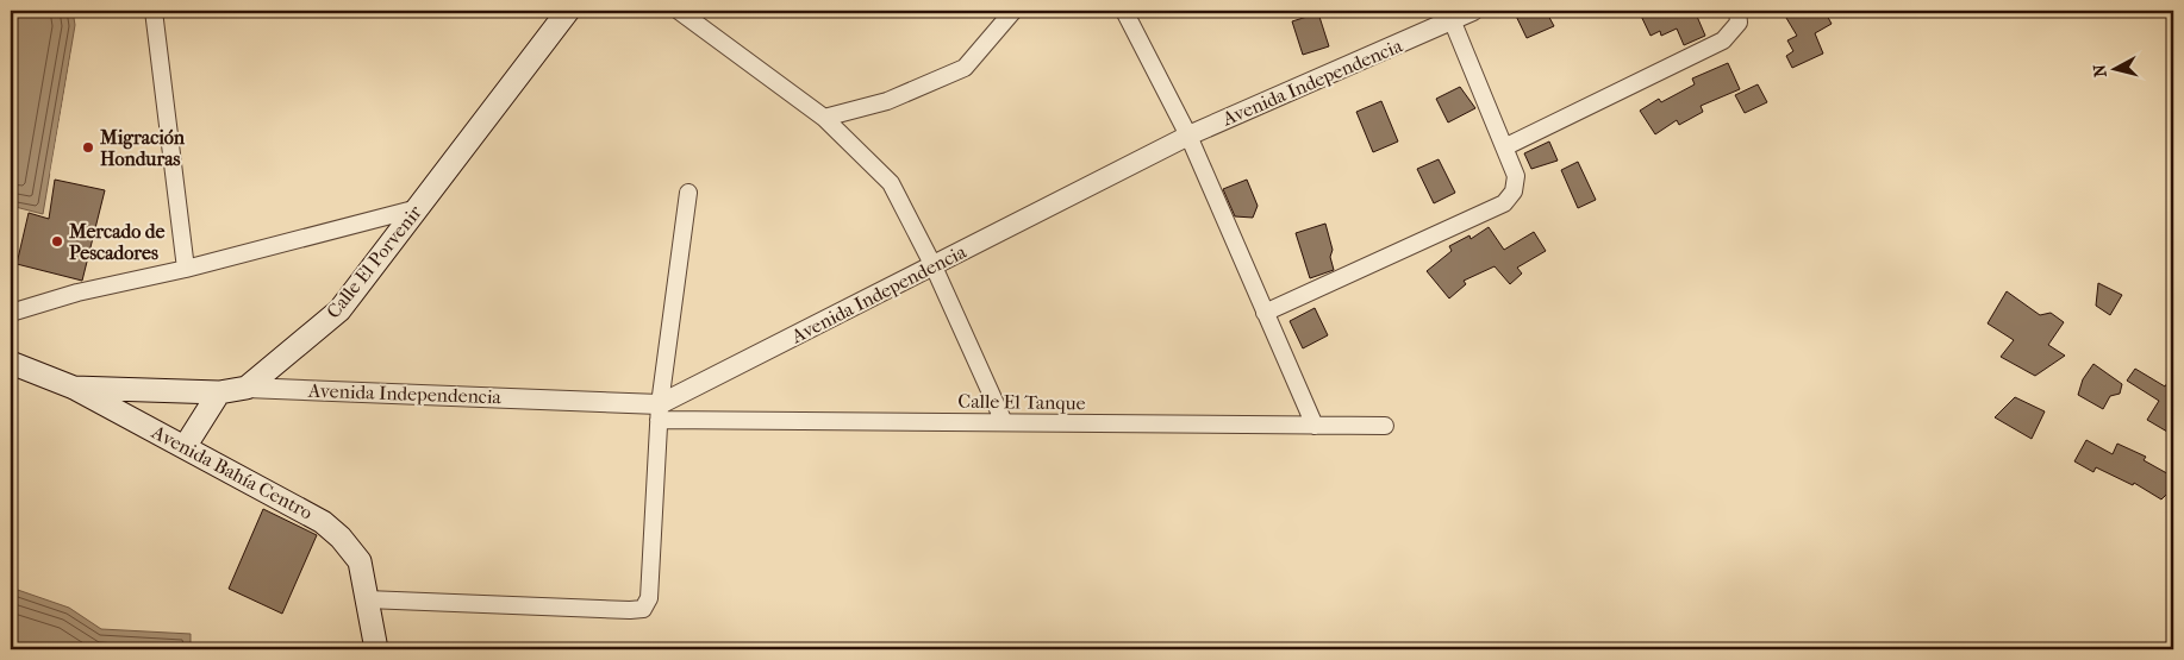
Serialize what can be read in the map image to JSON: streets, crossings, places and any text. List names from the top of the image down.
{
  "streets": {
    "main road": ["Calle El Porvenir", "Avenida Bahía Centro"],
    "street": ["Avenida Independencia", "Calle El Tanque"]
  },
  "crossings": [
    ["Avenida Independencia", "Calle El Porvenir"],
    ["Avenida Independencia", "Calle El Tanque"],
    ["Calle El Porvenir", "Avenida Bahía Centro"]
  ],
  "places": ["Migración Honduras", "Mercado de Pescadores"],
  "north": "left"
}
